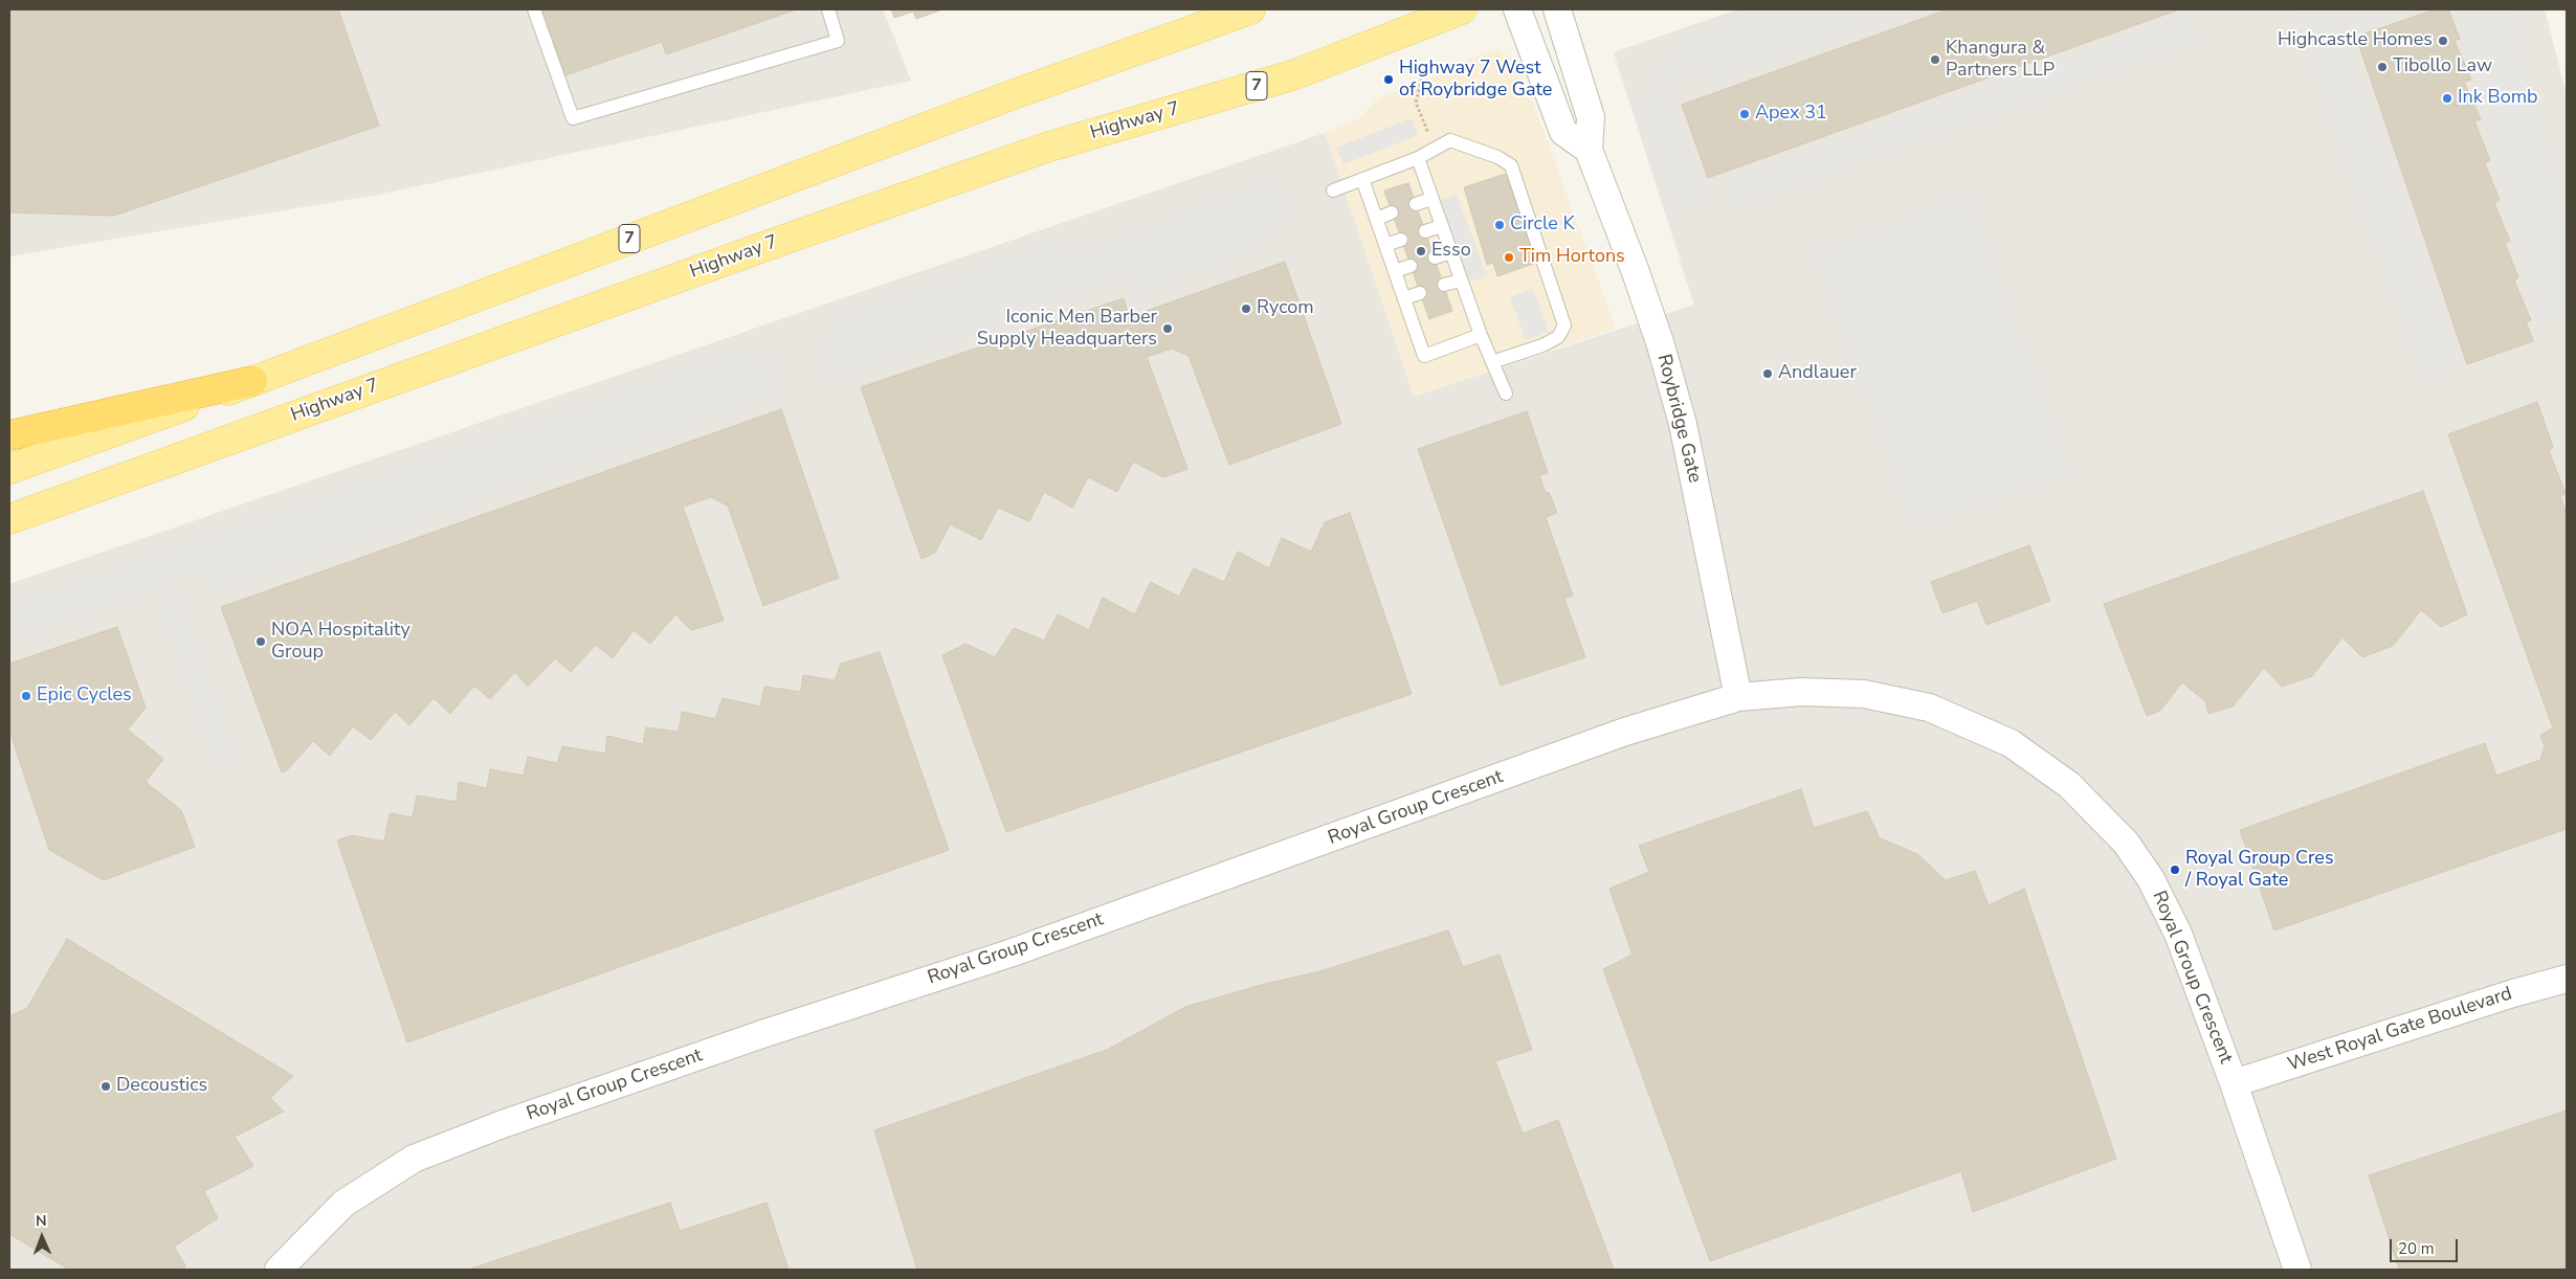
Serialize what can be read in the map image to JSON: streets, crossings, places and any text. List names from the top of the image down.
{
  "streets": {
    "main road": ["7", "Highway 7"],
    "street": ["Roybridge Gate", "Royal Group Crescent", "West Royal Gate Boulevard"]
  },
  "crossings": [
    ["Roybridge Gate", "Royal Group Crescent"],
    ["Royal Group Crescent", "West Royal Gate Boulevard"]
  ],
  "places": [
    "Highcastle Homes",
    "Khangura & Partners LLP",
    "Tibollo Law",
    "Highway 7 West of Roybridge Gate",
    "Ink Bomb",
    "Apex 31",
    "Circle K",
    "Esso",
    "Tim Hortons",
    "Rycom",
    "Iconic Men Barber Supply Headquarters",
    "Andlauer",
    "NOA Hospitality Group",
    "Epic Cycles",
    "Royal Group Cres / Royal Gate",
    "Decoustics"
  ],
  "scale_bar": "20 m",
  "north": "top"
}
